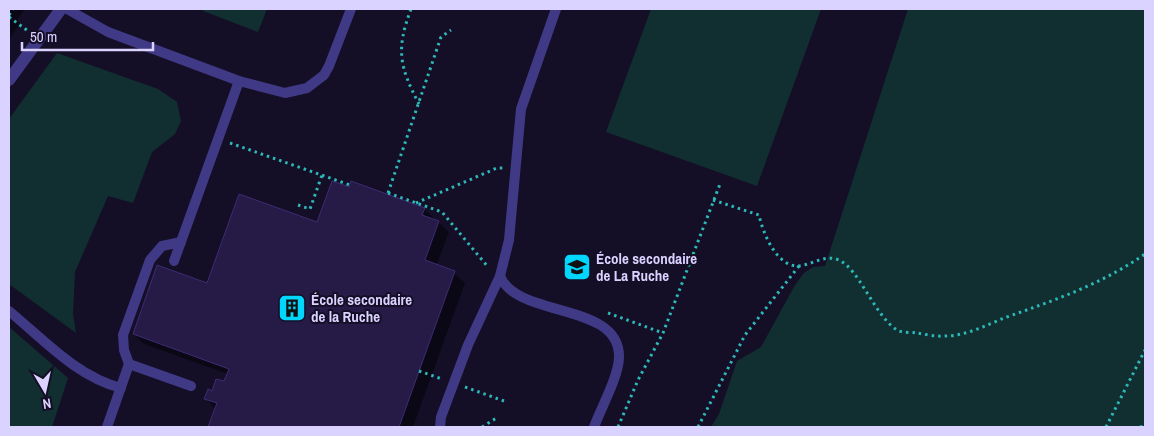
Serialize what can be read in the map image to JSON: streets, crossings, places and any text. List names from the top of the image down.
{
  "places": {
    "school or university": ["École secondaire de La Ruche"],
    "building": ["École secondaire de la Ruche"]
  },
  "scale_bar": "50 m",
  "north": "bottom"
}
